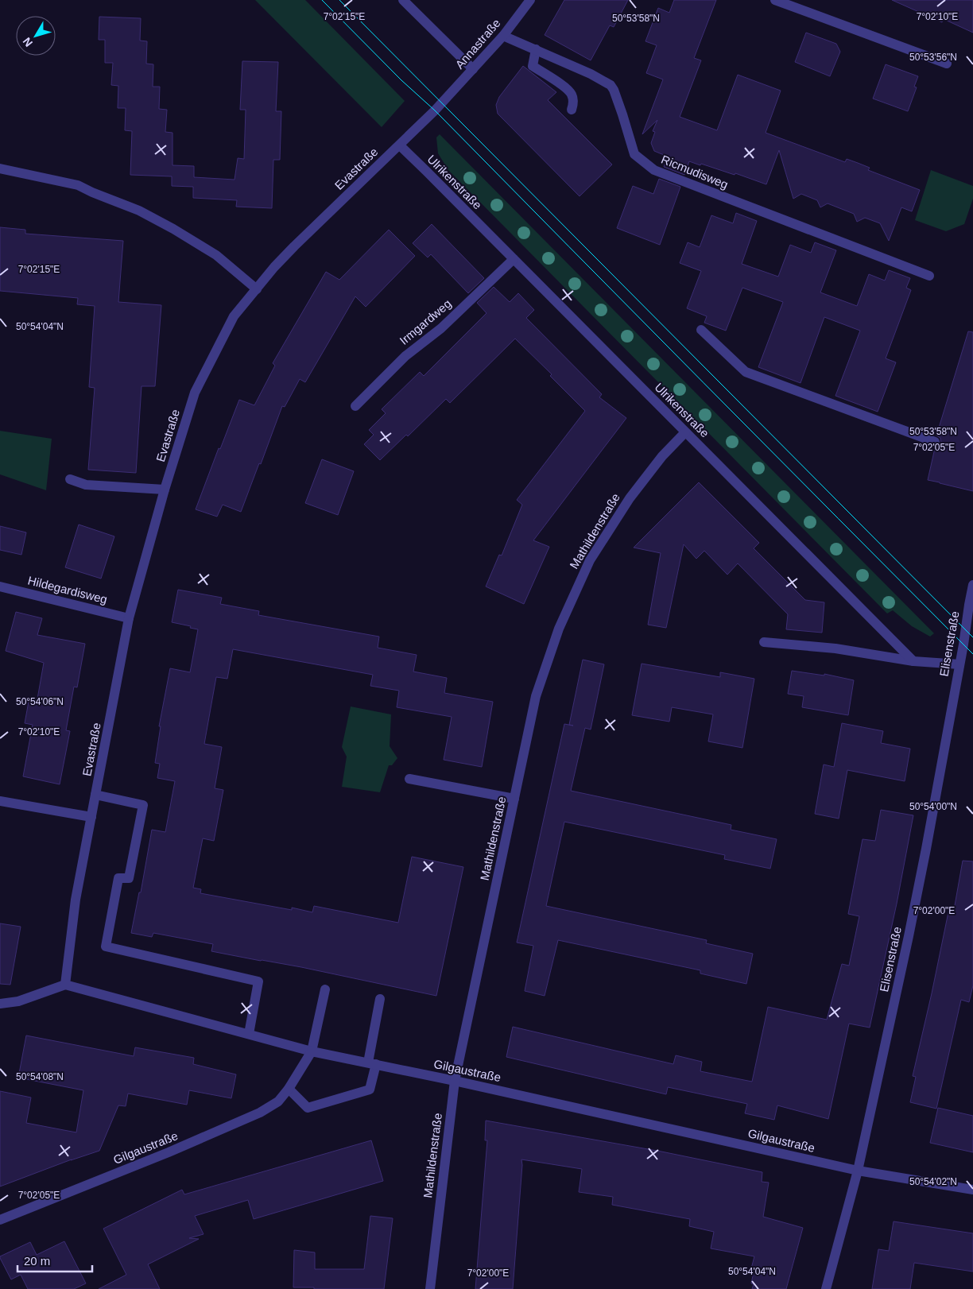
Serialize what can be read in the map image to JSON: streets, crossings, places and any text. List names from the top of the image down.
{
  "streets": {
    "street": [
      "Annastraße",
      "Evastraße",
      "Ricmudisweg",
      "Ulrikenstraße",
      "Irmgardweg",
      "Mathildenstraße",
      "Hildegardisweg",
      "Elisenstraße",
      "Gilgaustraße"
    ]
  },
  "crossings": [
    ["Annastraße", "Evastraße"],
    ["Annastraße", "Ricmudisweg"],
    ["Evastraße", "Ulrikenstraße"],
    ["Evastraße", "Hildegardisweg"],
    ["Ulrikenstraße", "Irmgardweg"],
    ["Ulrikenstraße", "Mathildenstraße"],
    ["Mathildenstraße", "Gilgaustraße"],
    ["Elisenstraße", "Gilgaustraße"]
  ],
  "scale_bar": "20 m",
  "north": "bottom left",
  "coordinates": [
    "7°02'15\"E",
    "7°02'10\"E",
    "50°53'58\"N",
    "50°53'56\"N",
    "50°54'04\"N",
    "7°02'05\"E",
    "50°54'06\"N",
    "50°54'00\"N",
    "7°02'00\"E",
    "50°54'08\"N",
    "50°54'02\"N"
  ]
}
